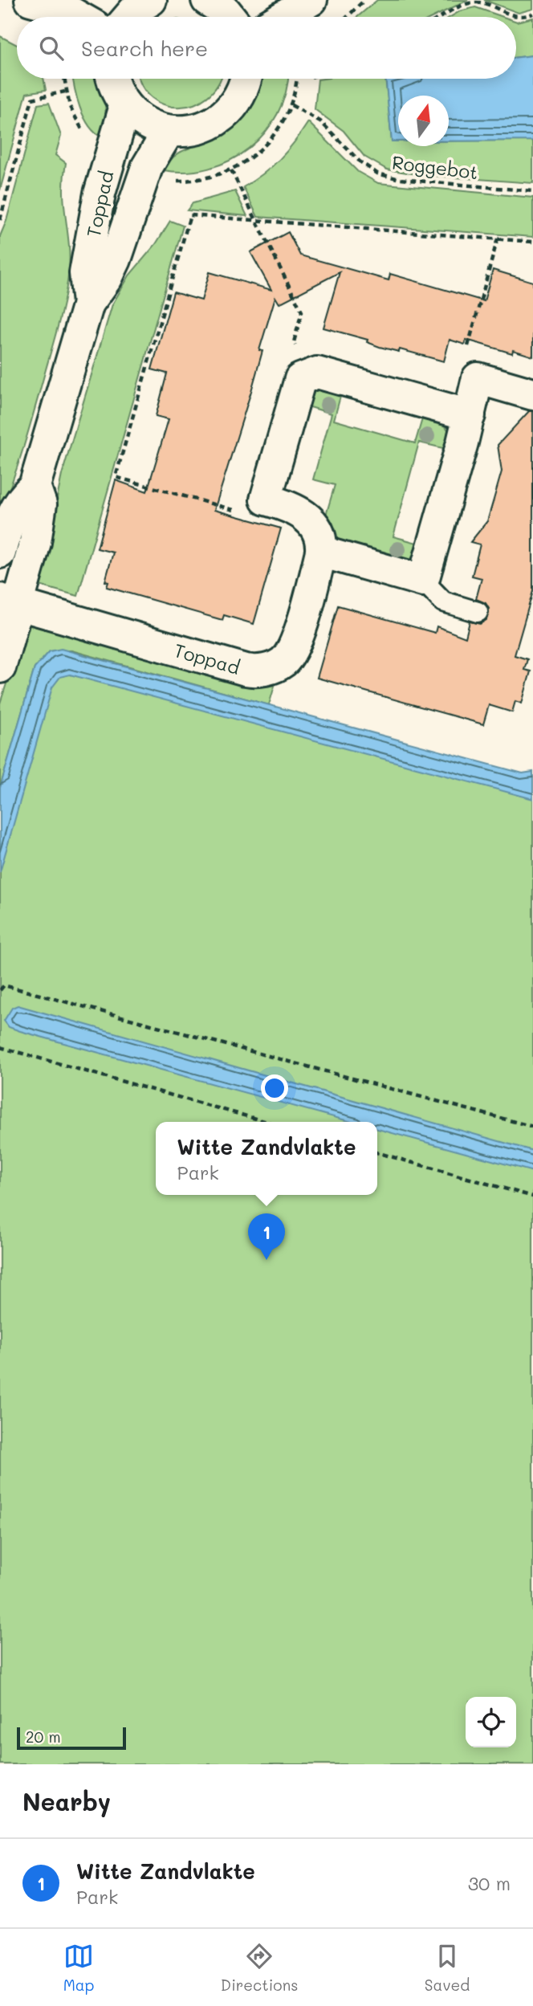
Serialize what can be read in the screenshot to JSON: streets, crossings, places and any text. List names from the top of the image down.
{
  "streets": {
    "street": ["Toppad"],
    "path": ["Roggebot"]
  },
  "scale_bar": "20 m",
  "north": "top",
  "page": {
    "search": "Search here",
    "popup": ["Witte Zandvlakte", "Park"],
    "pins": "1",
    "scale": "20 m",
    "heading": "Nearby",
    "list": [
      {
        "mark": "1",
        "name": "Witte Zandvlakte",
        "note": "Park",
        "value": "30 m"
      }
    ],
    "nav": ["Map", "Directions", "Saved"]
  }
}
